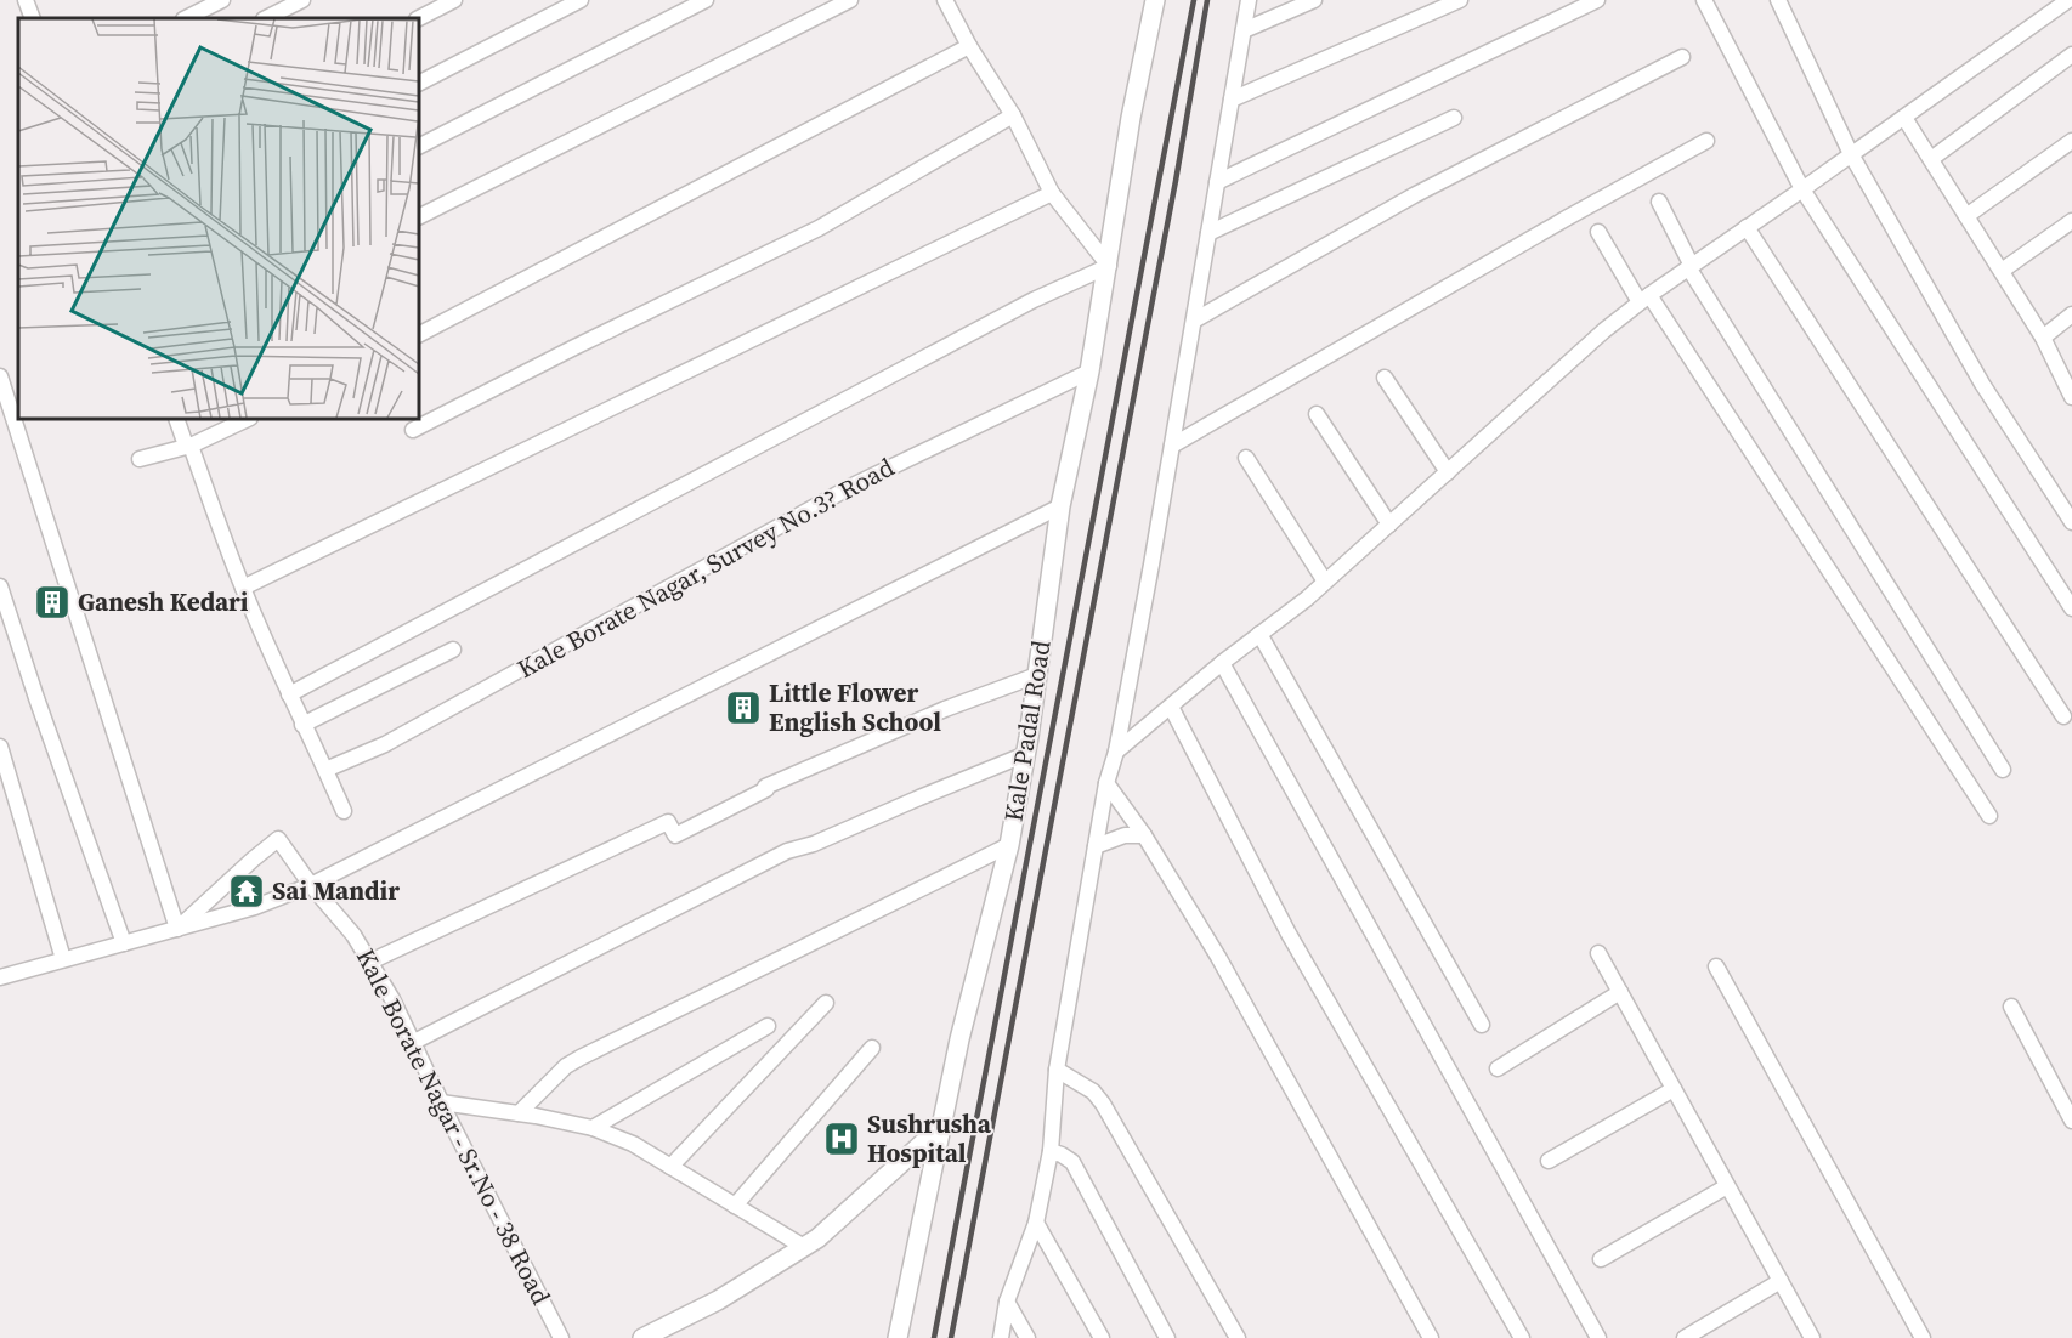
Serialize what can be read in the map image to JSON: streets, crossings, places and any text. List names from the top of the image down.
{
  "streets": {
    "street": ["Kale Borate Nagar, Survey No.3? Road", "Kale Padal Road", "Kale Borate Nagar - Sr.No - 38 Road"]
  },
  "crossings": [
    ["Kale Borate Nagar, Survey No.3? Road", "Kale Padal Road"]
  ],
  "places": {
    "building": ["Ganesh Kedari", "Little Flower English School"],
    "temple": ["Sai Mandir"],
    "hospital": ["Sushrusha Hospital"]
  }
}
